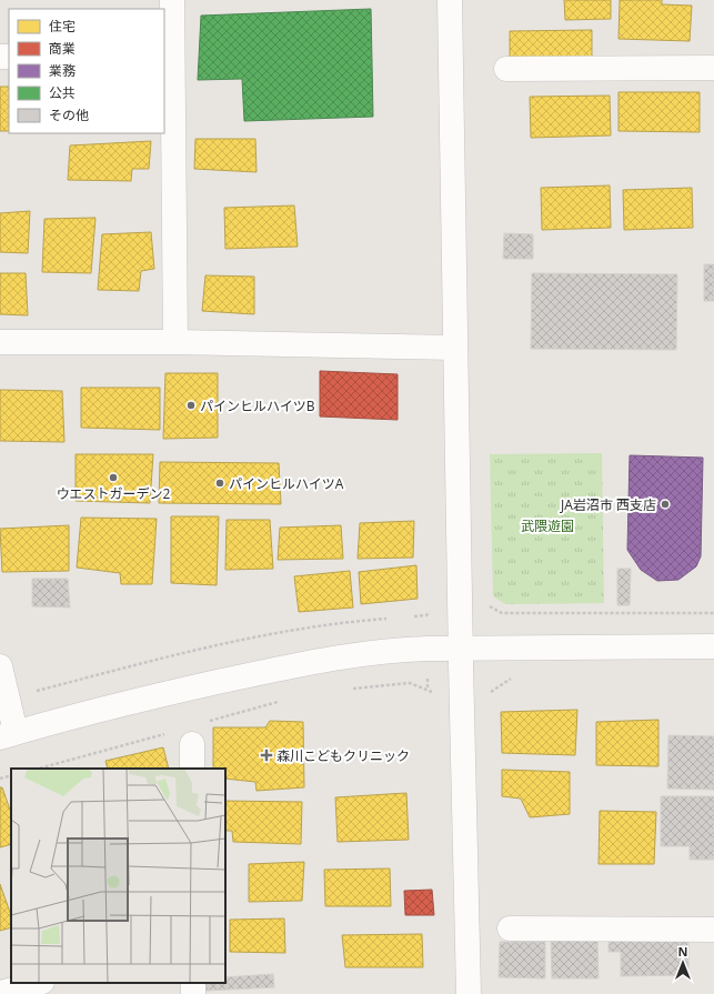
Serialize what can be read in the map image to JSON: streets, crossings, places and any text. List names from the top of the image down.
{
  "parks": ["武隈遊園"],
  "places": {
    "other": [
      "パインヒルハイツB",
      "ウエストガーデン2",
      "パインヒルハイツA",
      "JA岩沼市 西支店"
    ],
    "health": ["森川こどもクリニック"]
  },
  "legend": [
    "住宅",
    "商業",
    "業務",
    "公共",
    "その他"
  ],
  "north": "top"
}
